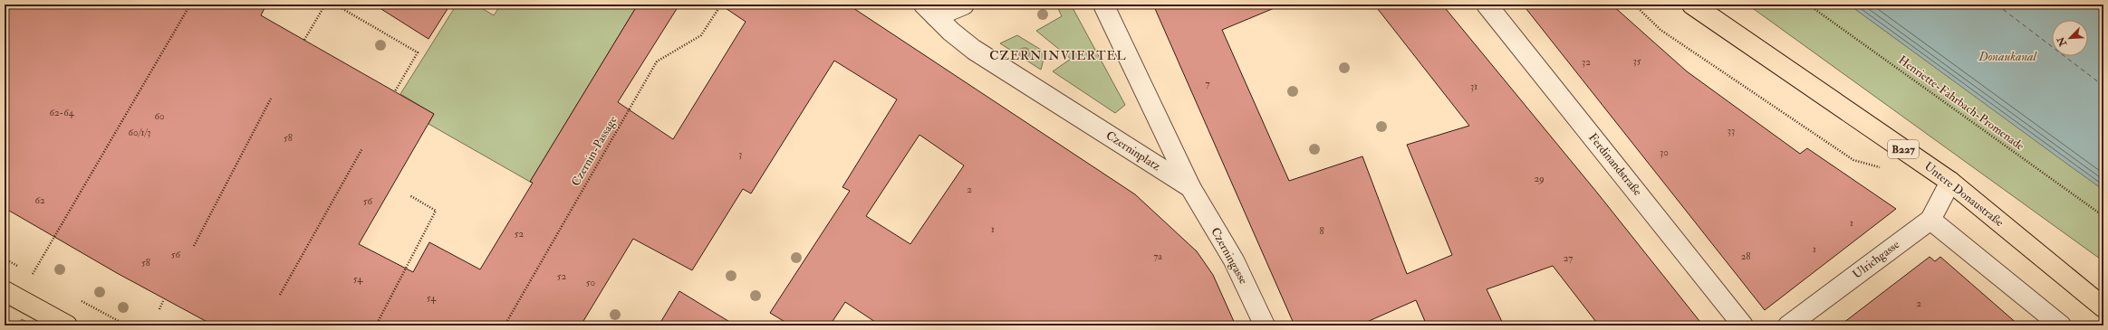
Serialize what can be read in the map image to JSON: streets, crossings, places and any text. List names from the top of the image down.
{
  "streets": {
    "main road": ["B227", "Untere Donaustraße"],
    "street": [
      "Czerninplatz",
      "Ferdinandstraße",
      "Czerningasse",
      "Ulrichgasse"
    ],
    "path": ["Henriette-Fahrbach-Promenade", "Czernin-Passage"]
  },
  "crossings": [
    ["Czerninplatz", "Czerningasse"],
    ["Untere Donaustraße", "Ulrichgasse"]
  ],
  "districts": ["CZERNINVIERTEL"],
  "water": ["Donaukanal"],
  "house_numbers": [
    "35",
    "32",
    "7",
    "31",
    "62-64",
    "60",
    "33",
    "60/1/3",
    "58",
    "30",
    "3",
    "29",
    "2",
    "62",
    "56",
    "1",
    "1",
    "8",
    "52",
    "1",
    "56",
    "7a",
    "28",
    "27",
    "58",
    "52",
    "54",
    "50",
    "54",
    "2"
  ],
  "north": "bottom left"
}
